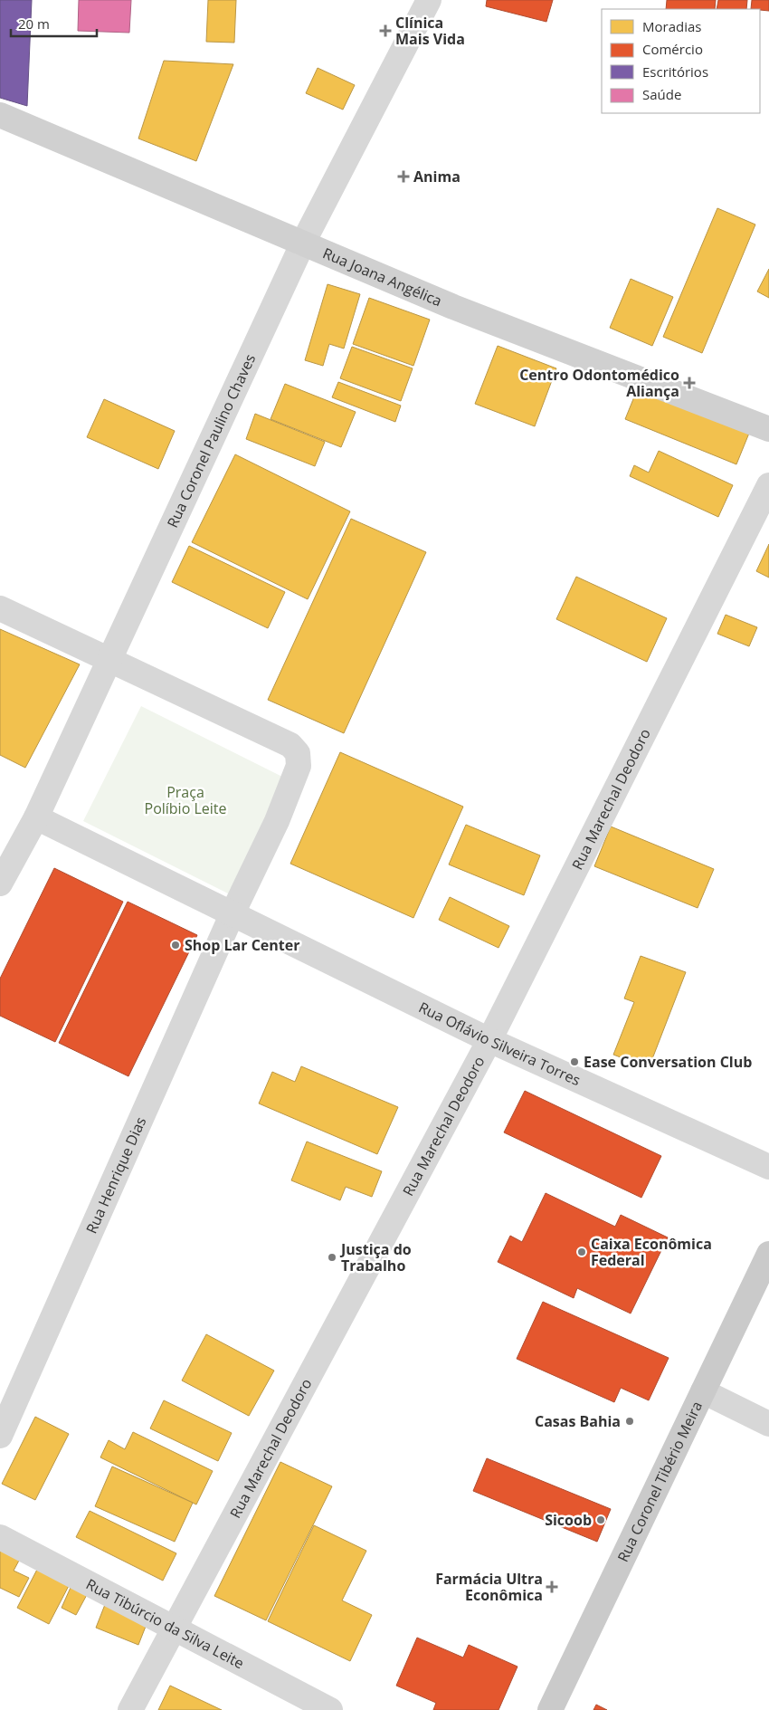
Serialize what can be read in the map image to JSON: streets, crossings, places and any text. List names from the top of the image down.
{
  "streets": {
    "main road": ["Rua Joana Angélica", "Rua Coronel Tibério Meira"],
    "street": [
      "Rua Coronel Paulino Chaves",
      "Rua Marechal Deodoro",
      "Rua Oflávio Silveira Torres",
      "Rua Henrique Dias",
      "Rua Tibúrcio da Silva Leite"
    ]
  },
  "crossings": [
    ["Rua Joana Angélica", "Rua Coronel Paulino Chaves"],
    ["Rua Marechal Deodoro", "Rua Oflávio Silveira Torres"],
    ["Rua Marechal Deodoro", "Rua Tibúrcio da Silva Leite"],
    ["Rua Oflávio Silveira Torres", "Rua Henrique Dias"]
  ],
  "parks": ["Praça Políbio Leite"],
  "places": {
    "health": [
      "Clínica Mais Vida",
      "Anima",
      "Centro Odontomédico Aliança",
      "Farmácia Ultra Econômica"
    ],
    "other": [
      "Shop Lar Center",
      "Ease Conversation Club",
      "Caixa Econômica Federal",
      "Justiça do Trabalho",
      "Casas Bahia",
      "Sicoob"
    ]
  },
  "legend": [
    "Moradias",
    "Comércio",
    "Escritórios",
    "Saúde"
  ],
  "scale_bar": "20 m"
}
